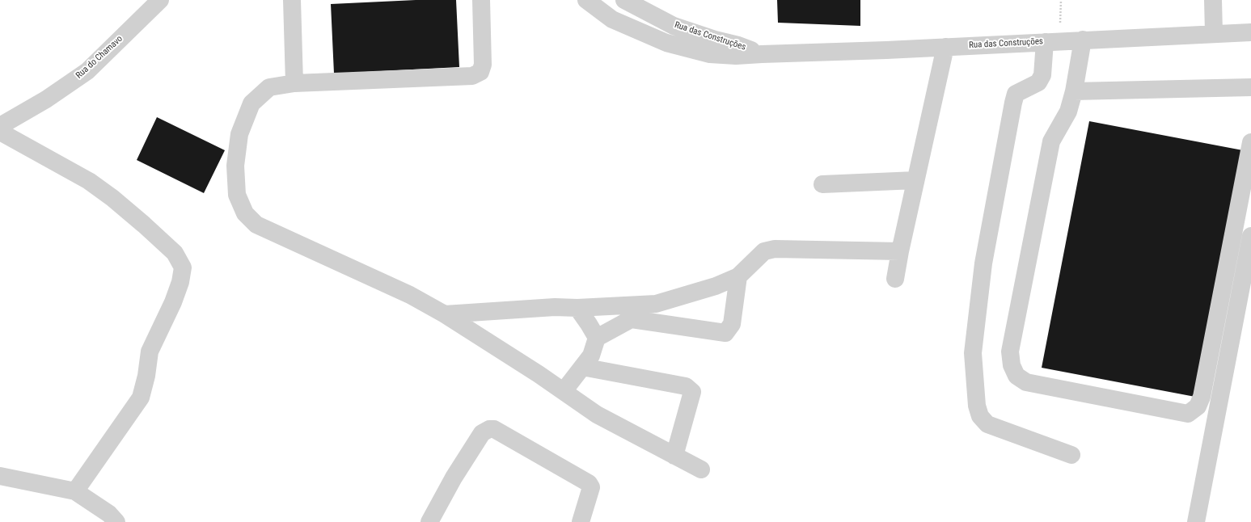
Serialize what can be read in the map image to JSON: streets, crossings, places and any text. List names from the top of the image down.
{
  "streets": {
    "street": ["Rua das Construções", "Rua do Chamavo"]
  }
}
